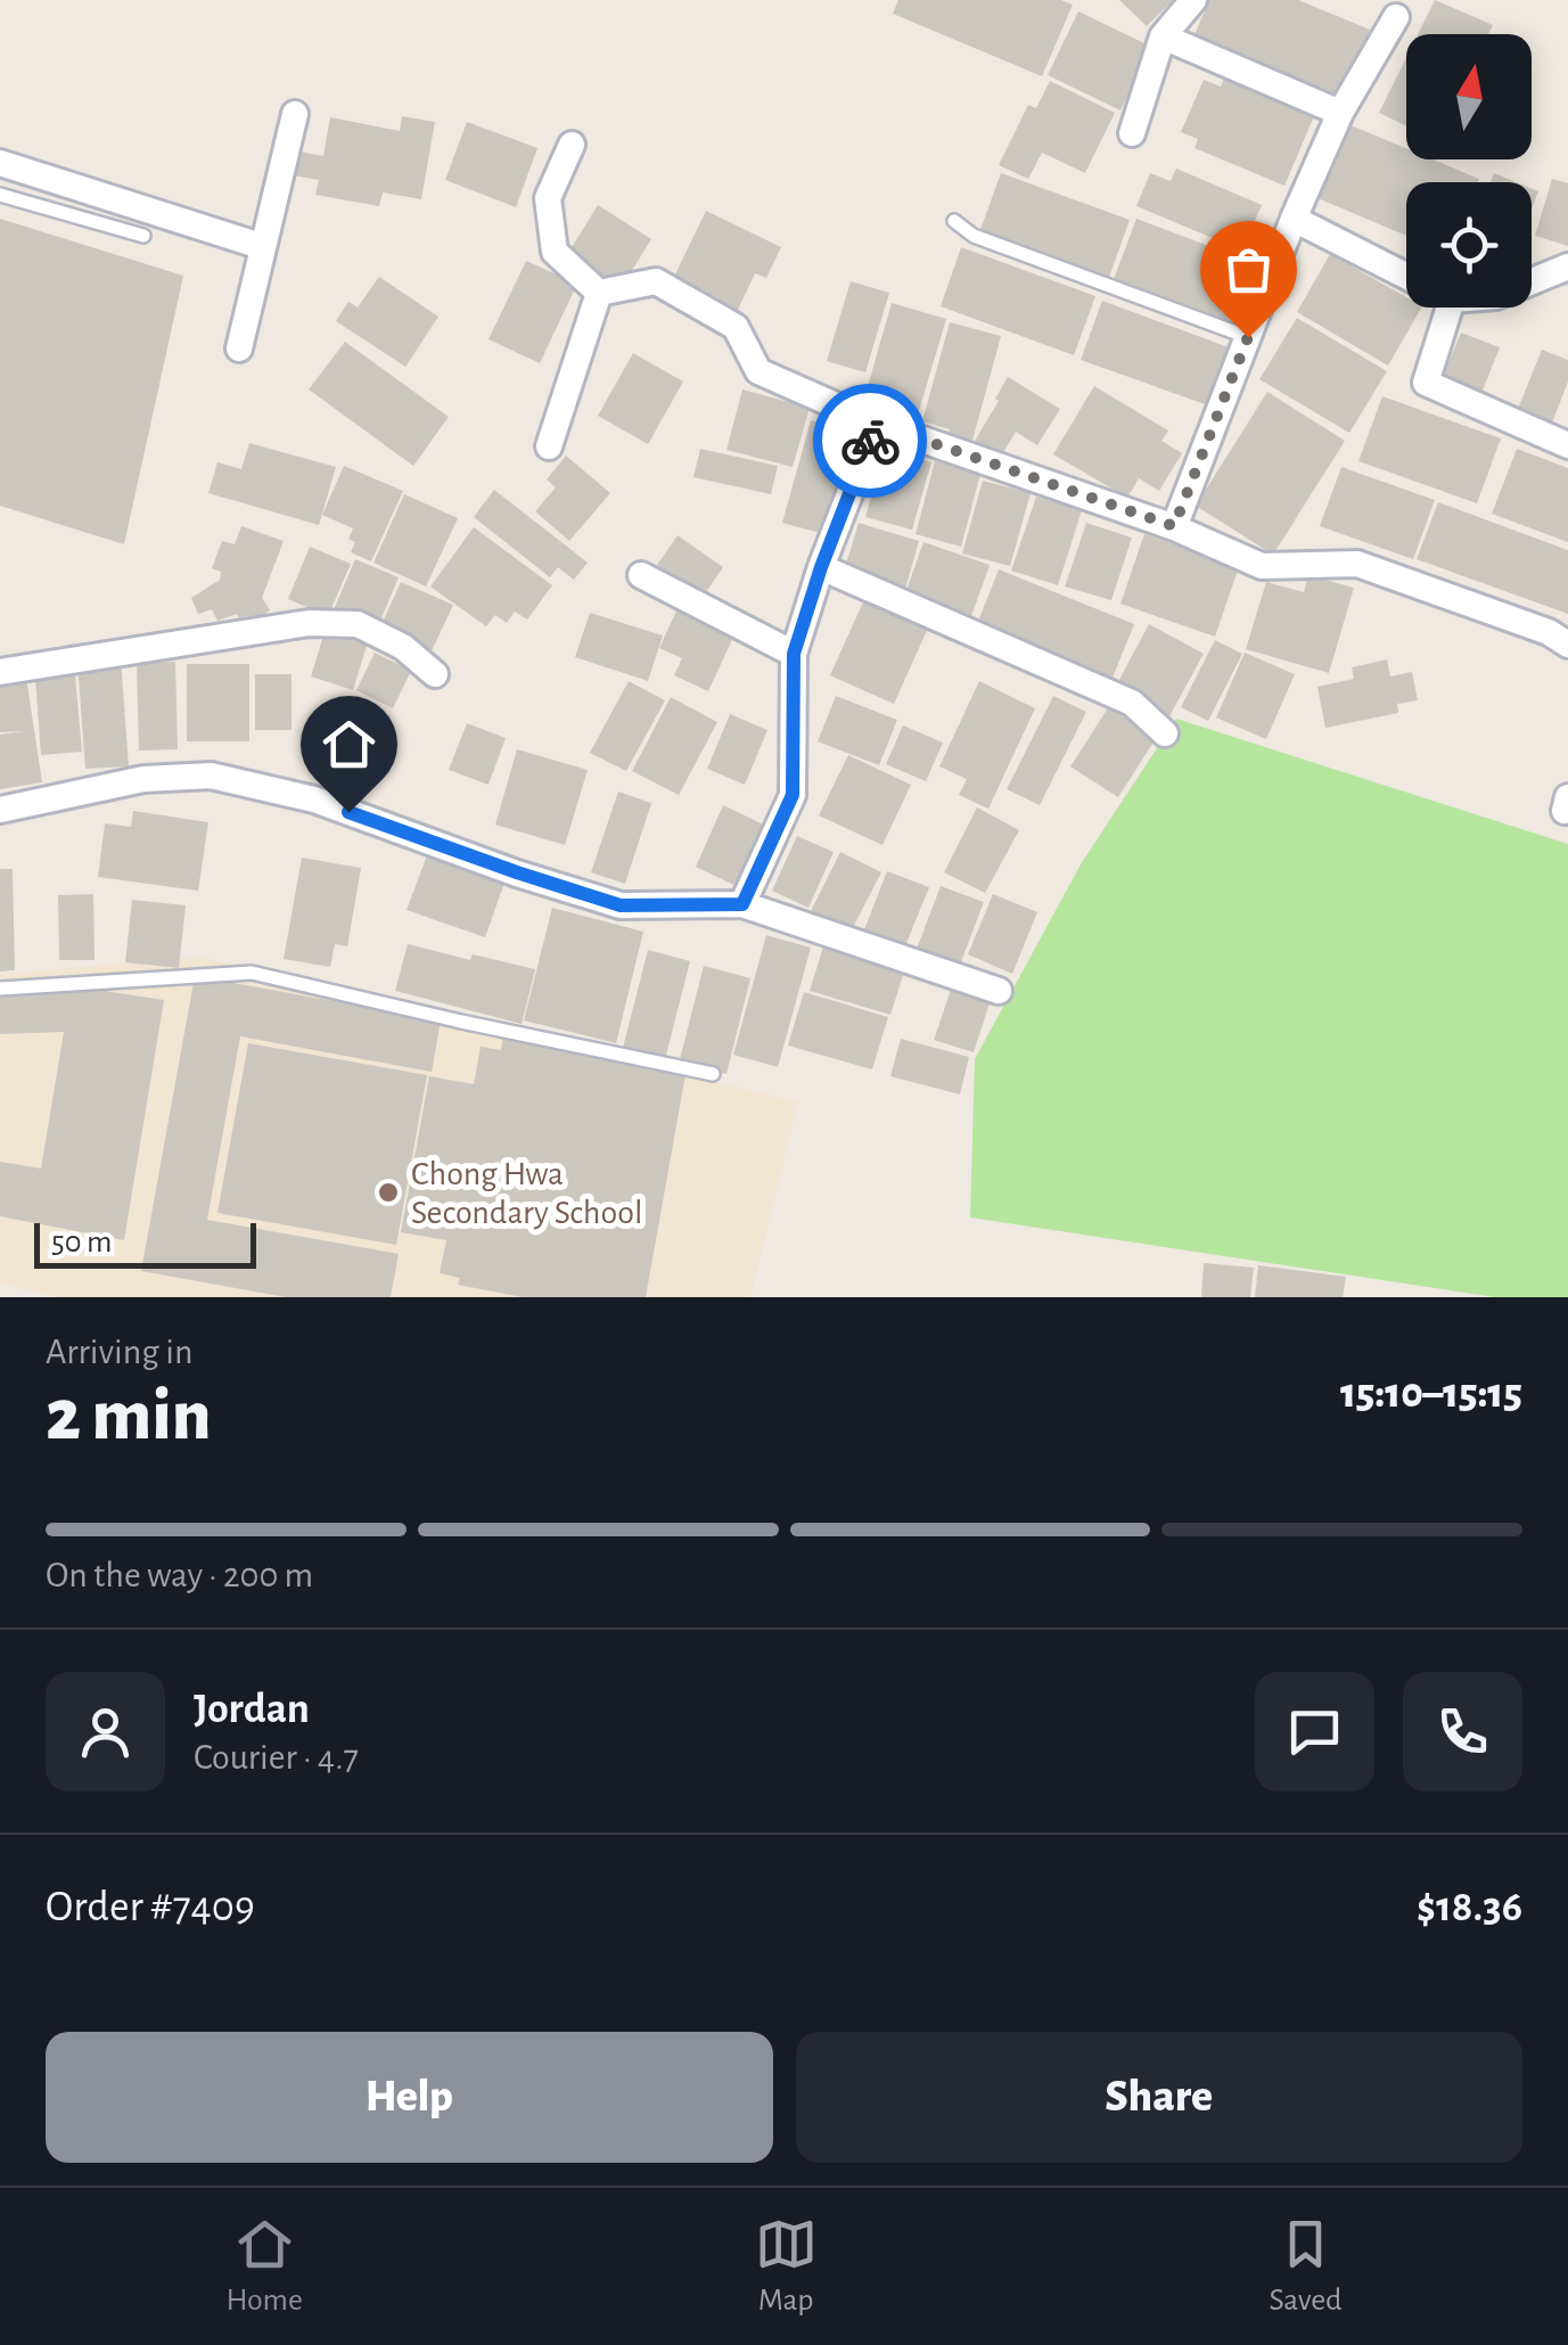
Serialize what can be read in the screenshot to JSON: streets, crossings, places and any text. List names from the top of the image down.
{
  "places": ["Chong Hwa Secondary School"],
  "scale_bar": "50 m",
  "north": "top",
  "page": {
    "scale": "50 m",
    "heading": ["2 min", "Arriving in", "15:10–15:15"],
    "panel": [
      "Jordan",
      "Courier · 4.7",
      "Order #7409",
      "$18.36"
    ],
    "bar": "On the way · 200 m",
    "buttons": ["Help", "Share"],
    "tabs": ["Home", "Map", "Saved"]
  }
}
